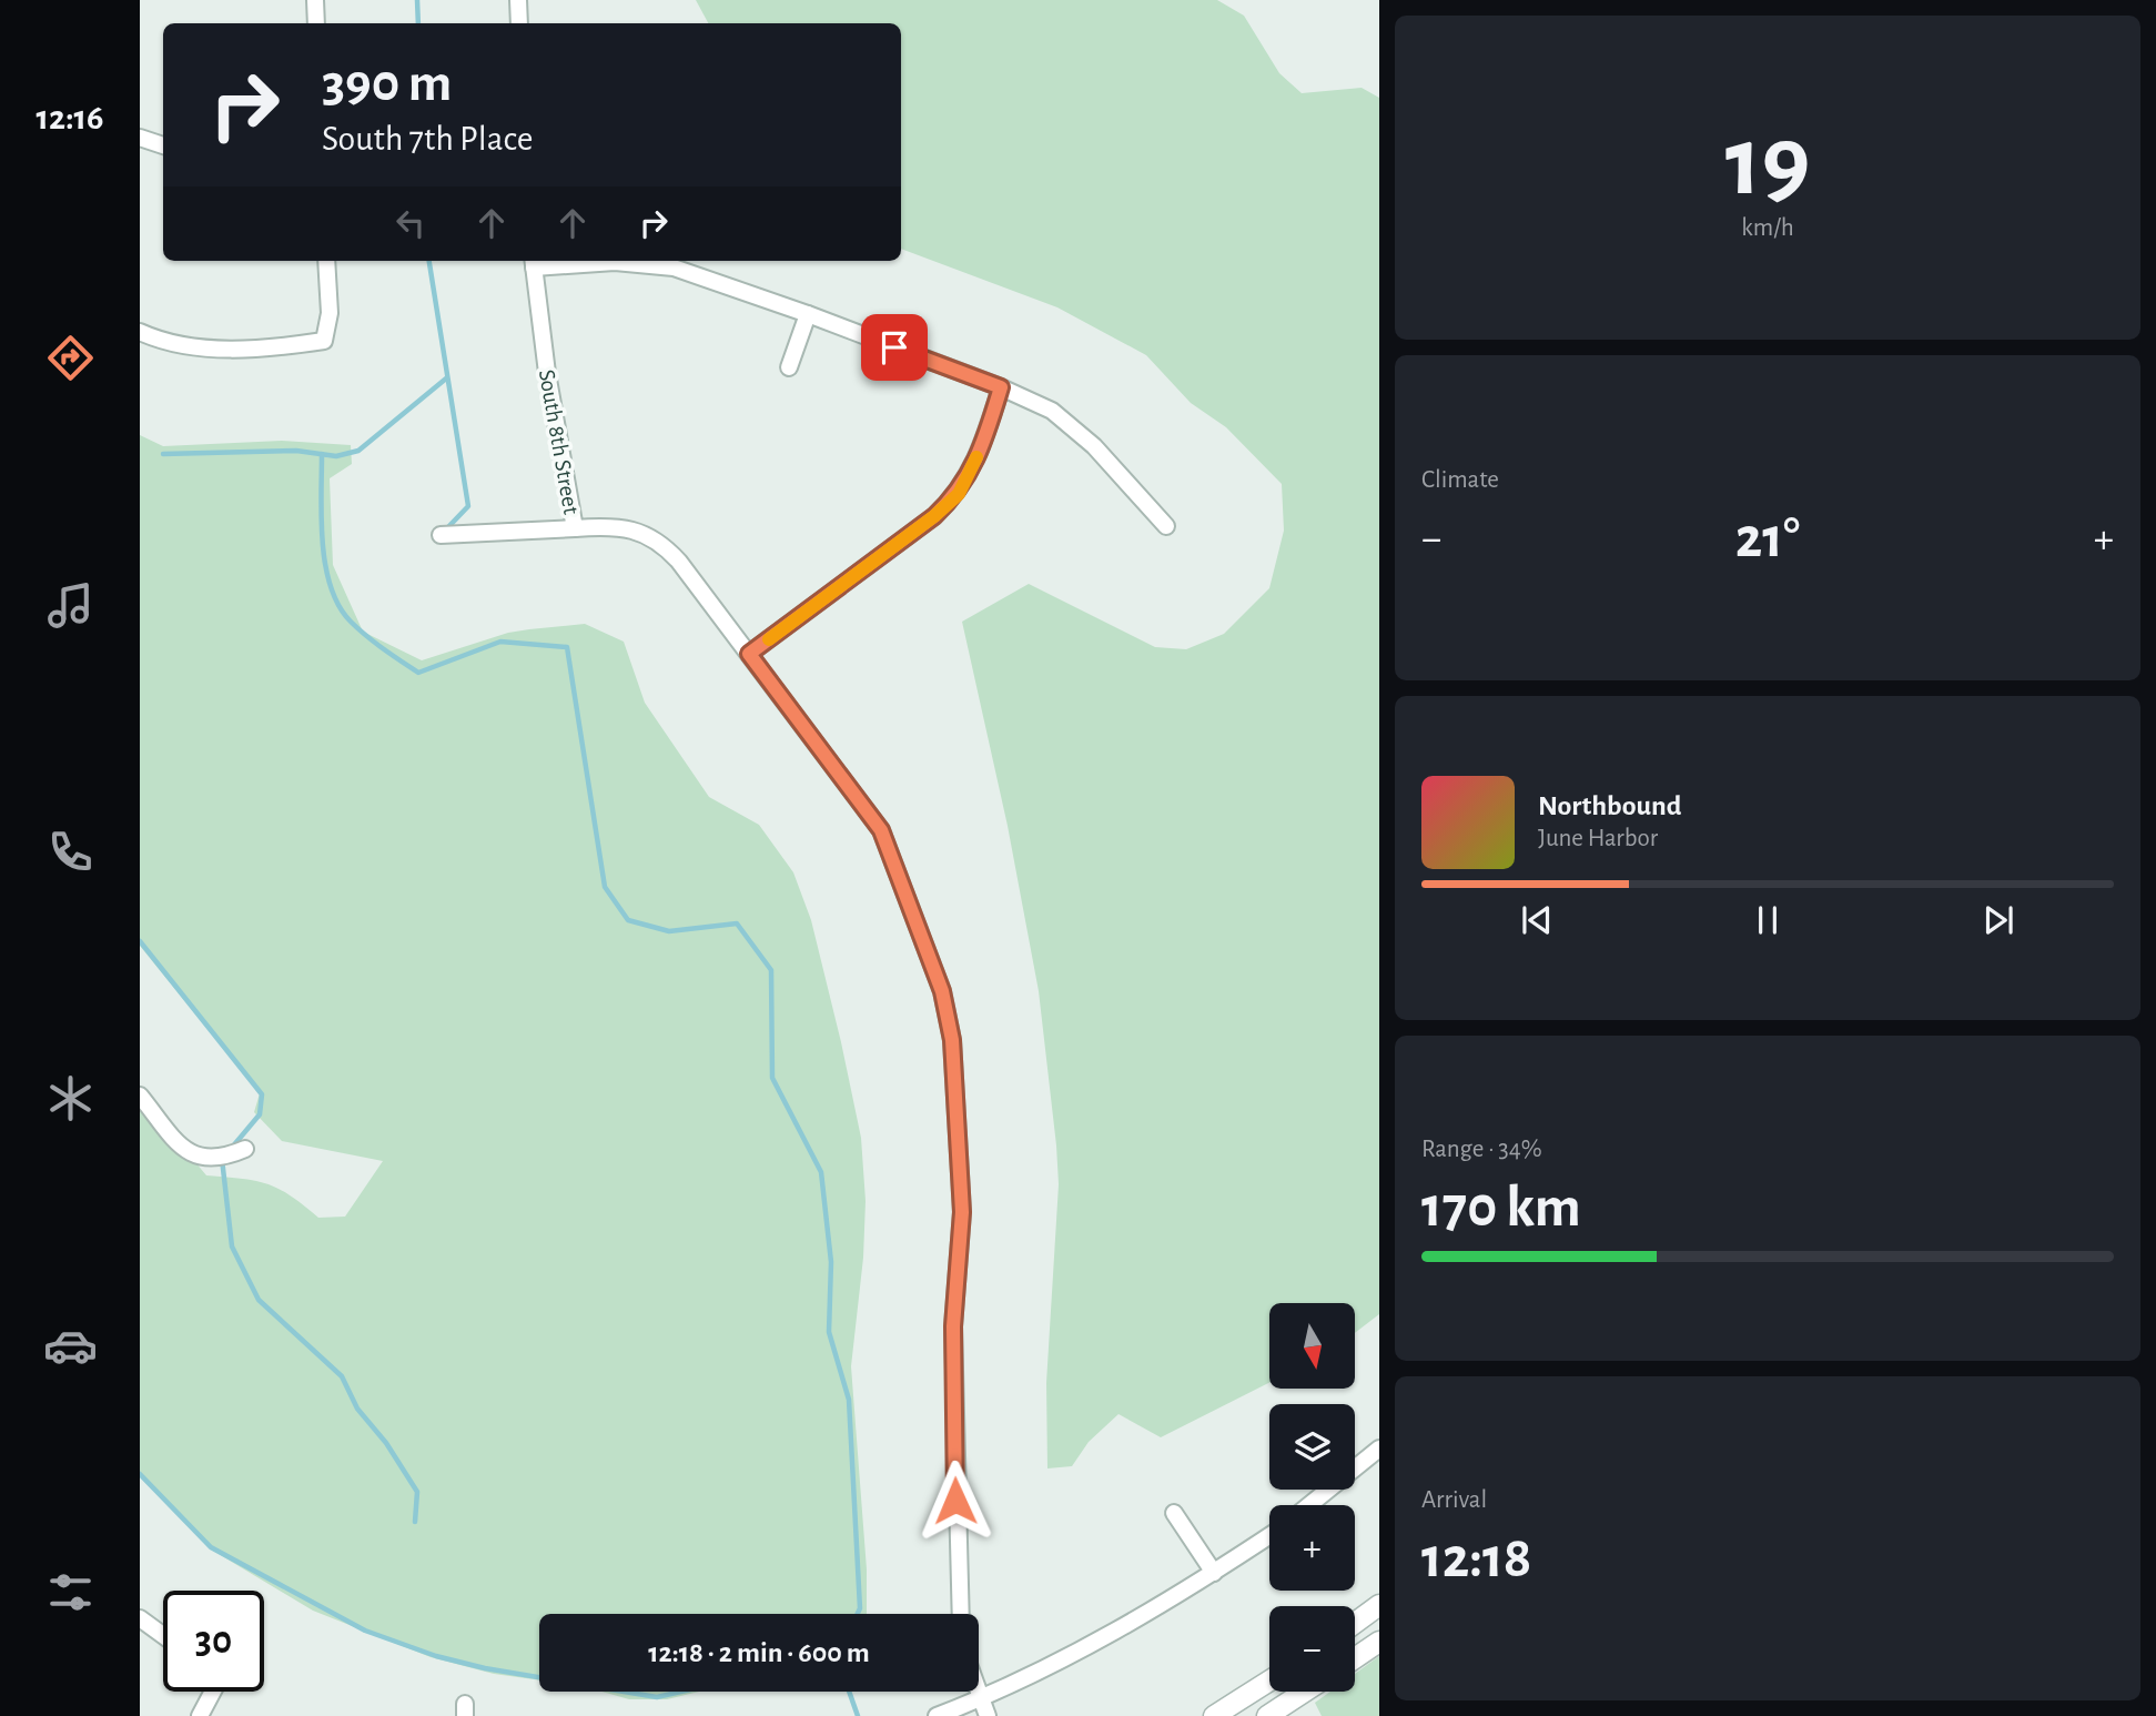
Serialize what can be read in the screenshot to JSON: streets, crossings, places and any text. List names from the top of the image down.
{
  "streets": {
    "street": ["South 8th Street"]
  },
  "north": "bottom",
  "page": {
    "tabs": "12:16",
    "tile": [
      ["19", "km/h"],
      "Climate",
      ["Range · 34%", "170 km"],
      ["Arrival", "12:18"]
    ],
    "turn": ["390 m", "South 7th Place"],
    "heat": ["−", "21°", "+"],
    "song": ["Northbound", "June Harbor"],
    "map_buttons": ["+", "−"],
    "limit": "30",
    "trip": "12:18 · 2 min · 600 m"
  }
}
